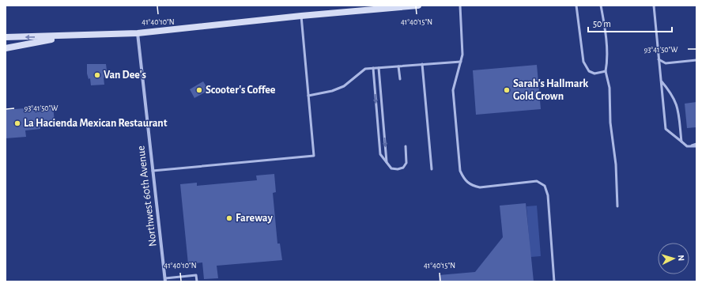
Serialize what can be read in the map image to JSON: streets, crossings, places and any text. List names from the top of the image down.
{
  "streets": {
    "street": ["Northwest 60th Avenue"]
  },
  "places": [
    "Van Dee's",
    "Scooter's Coffee",
    "Sarah's Hallmark Gold Crown",
    "La Hacienda Mexican Restaurant",
    "Fareway"
  ],
  "scale_bar": "50 m",
  "north": "right",
  "coordinates": ["41°40'10\"N", "41°40'15\"N", "93°41'50\"W"]
}
